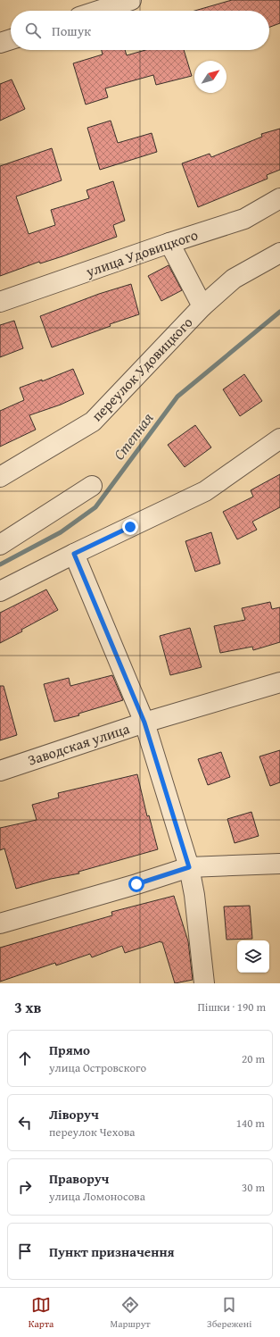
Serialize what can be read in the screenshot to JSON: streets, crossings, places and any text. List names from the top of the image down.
{
  "streets": {
    "street": ["улица Удовицкого", "переулок Удовицкого", "Заводская улица"]
  },
  "crossings": [
    ["улица Удовицкого", "переулок Удовицкого"]
  ],
  "water": ["Степная"],
  "north": "top right",
  "page": {
    "search": "Пошук",
    "heading": ["3 хв", "Пішки · 190 m"],
    "list": [
      ["Прямо", "улица Островского", "20 m"],
      ["Ліворуч", "переулок Чехова", "140 m"],
      ["Праворуч", "улица Ломоносова", "30 m"],
      "Пункт призначення"
    ],
    "nav": ["Карта", "Маршрут", "Збережені"]
  }
}
